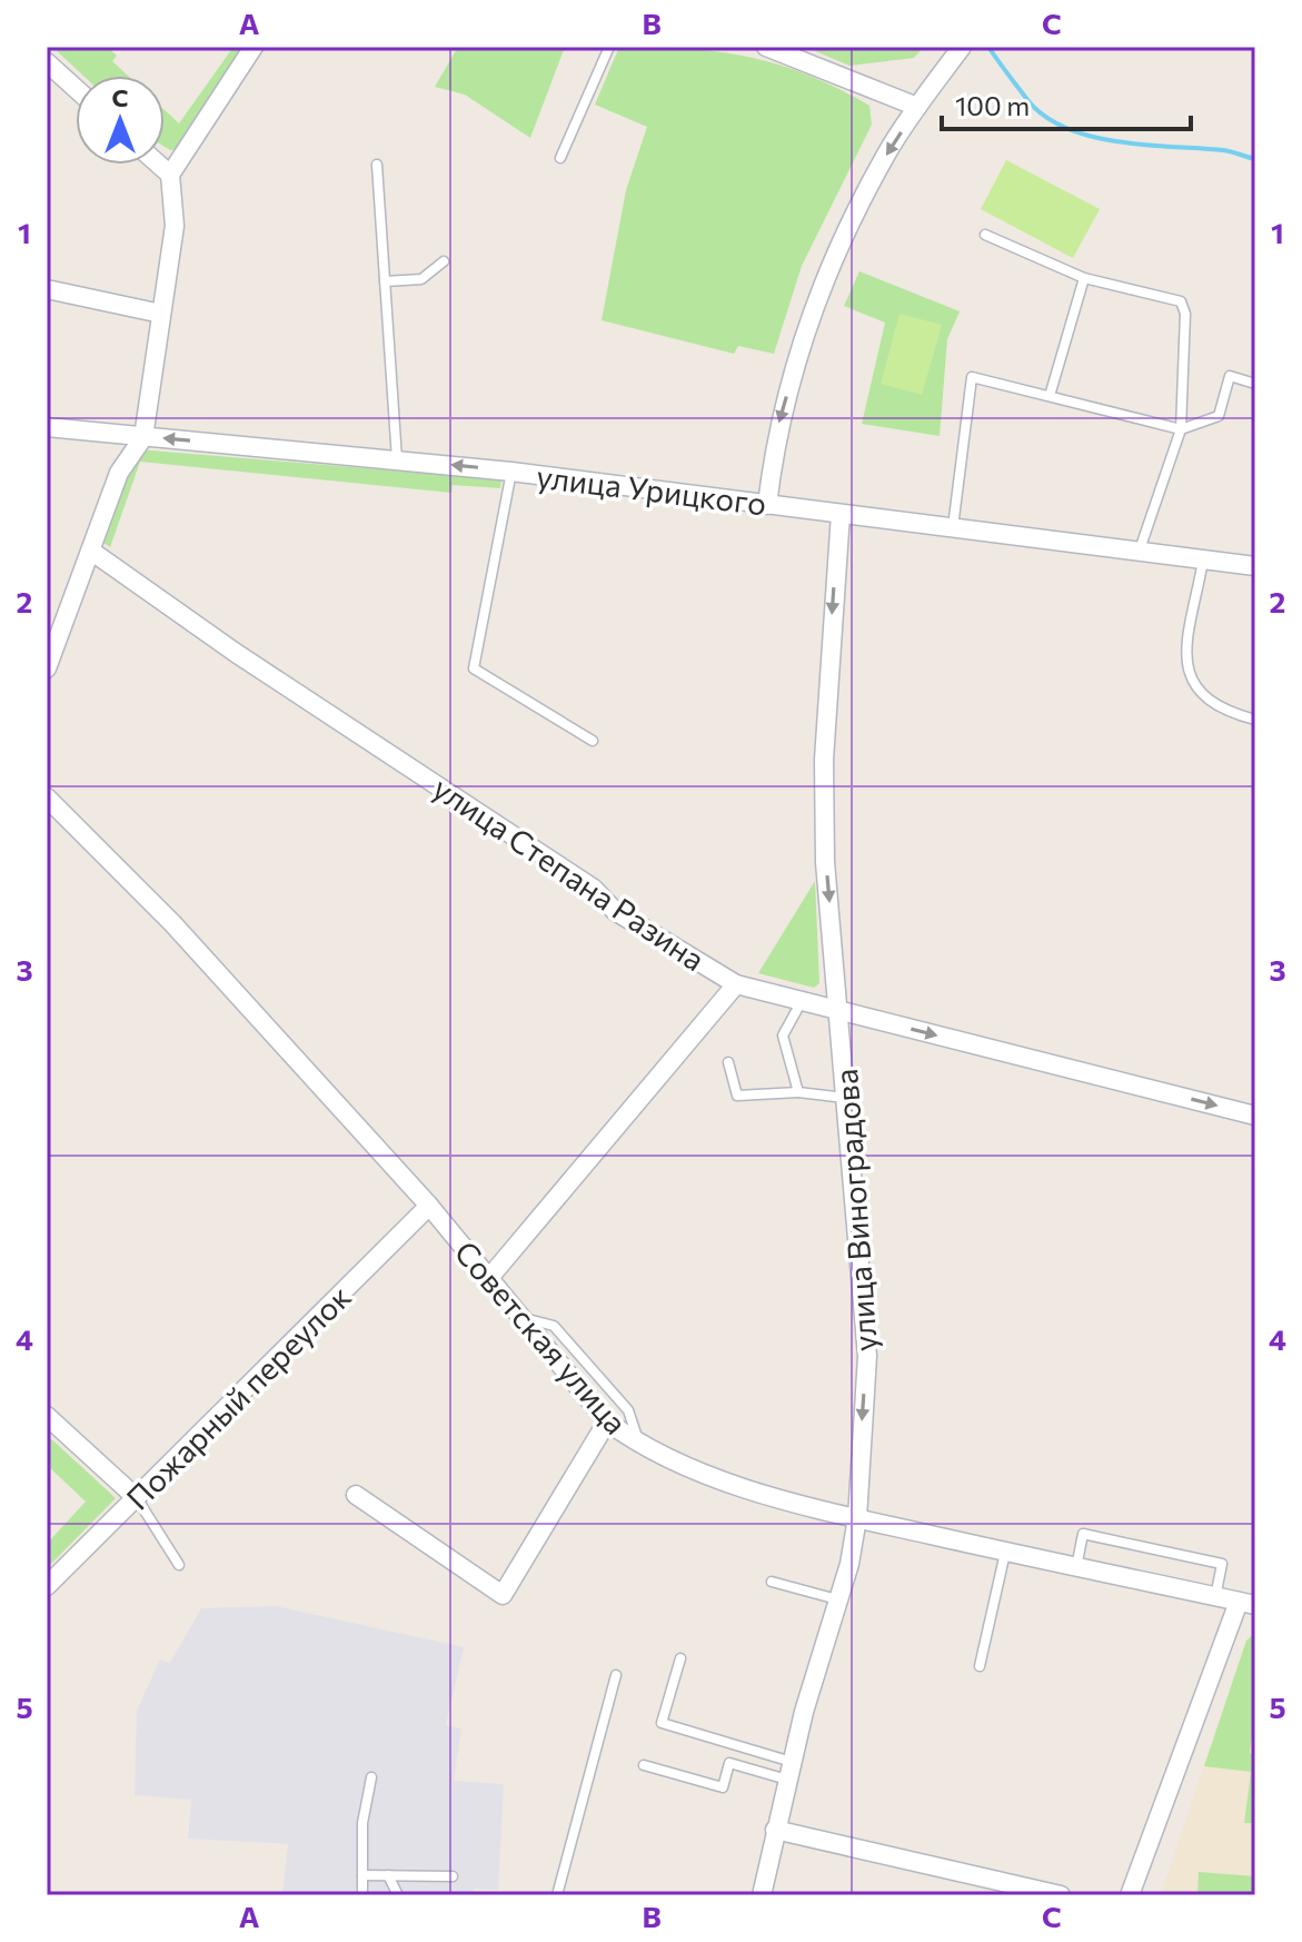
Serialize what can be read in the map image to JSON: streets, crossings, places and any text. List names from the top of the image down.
{
  "streets": {
    "street": [
      "улица Урицкого",
      "улица Степана Разина",
      "улица Виноградова",
      "Советская улица",
      "Пожарный переулок"
    ]
  },
  "crossings": [
    ["улица Урицкого", "улица Виноградова"],
    ["улица Степана Разина", "улица Виноградова"],
    ["улица Виноградова", "Советская улица"],
    ["Советская улица", "Пожарный переулок"]
  ],
  "one_way": ["улица Виноградова"],
  "scale_bar": "100 m",
  "north": "top",
  "grid": {
    "columns": ["A", "B", "C"],
    "rows": [
      "1",
      "2",
      "3",
      "4",
      "5"
    ]
  }
}
